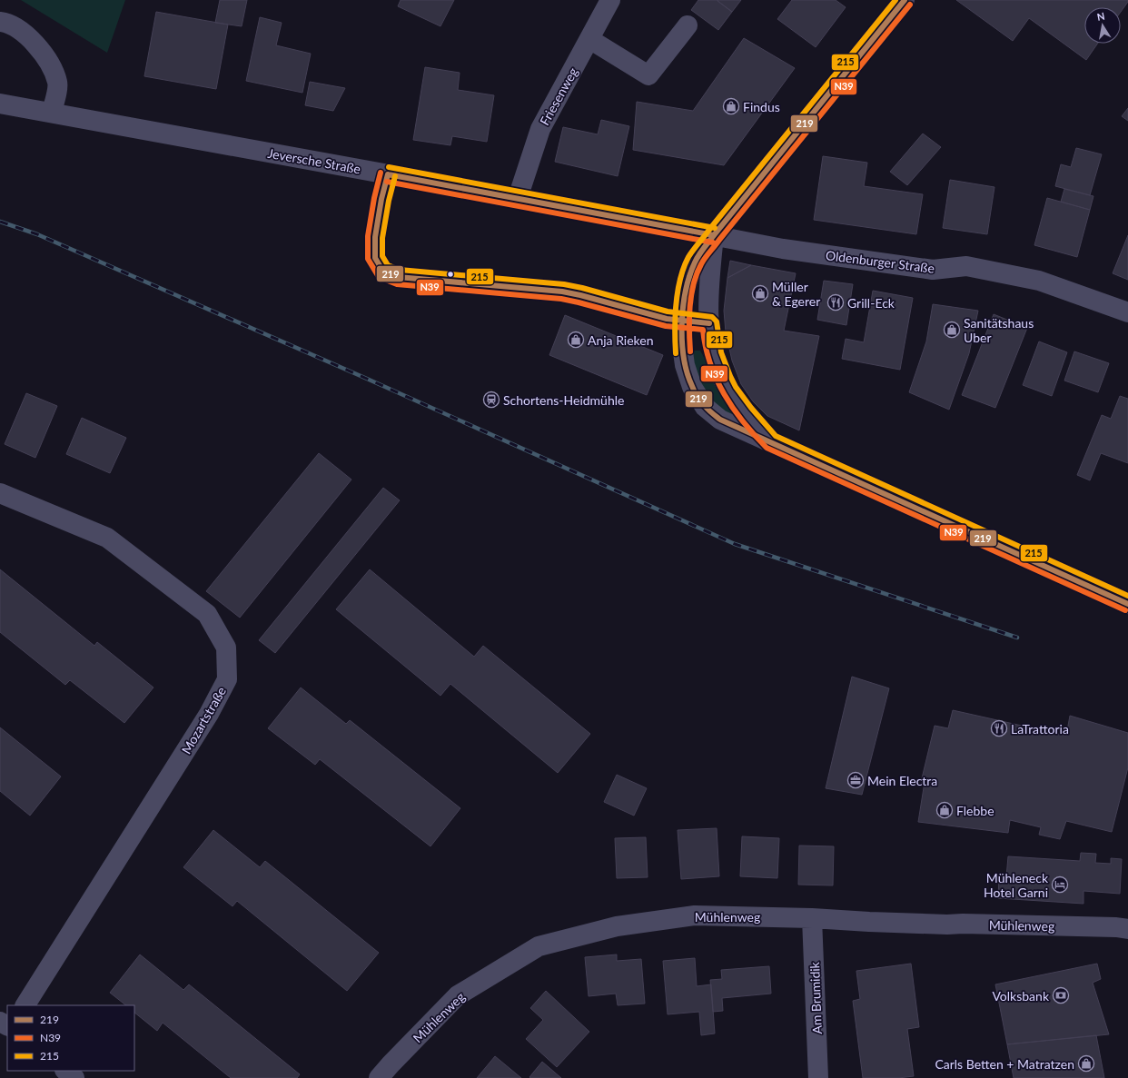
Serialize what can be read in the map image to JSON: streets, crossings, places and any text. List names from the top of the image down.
{
  "streets": {
    "street": [
      "Friesenweg",
      "Jeversche Straße",
      "Oldenburger Straße",
      "Mozartstraße",
      "Mühlenweg",
      "Am Brumidik"
    ]
  },
  "crossings": [
    ["Friesenweg", "Jeversche Straße"],
    ["Jeversche Straße", "Oldenburger Straße"],
    ["Mühlenweg", "Am Brumidik"]
  ],
  "places": {
    "shop": [
      "Findus",
      "Müller & Egerer",
      "Sanitätshaus Uber",
      "Anja Rieken",
      "Flebbe",
      "Carls Betten + Matratzen"
    ],
    "restaurant": ["Grill-Eck", "LaTrattoria"],
    "station": ["Schortens-Heidmühle"],
    "office": ["Mein Electra"],
    "hotel": ["Mühleneck Hotel Garni"],
    "bank": ["Volksbank"]
  },
  "lines": ["transit line 219", "transit line 215", "transit line N39"],
  "legend": ["219", "N39", "215"],
  "north": "top"
}
